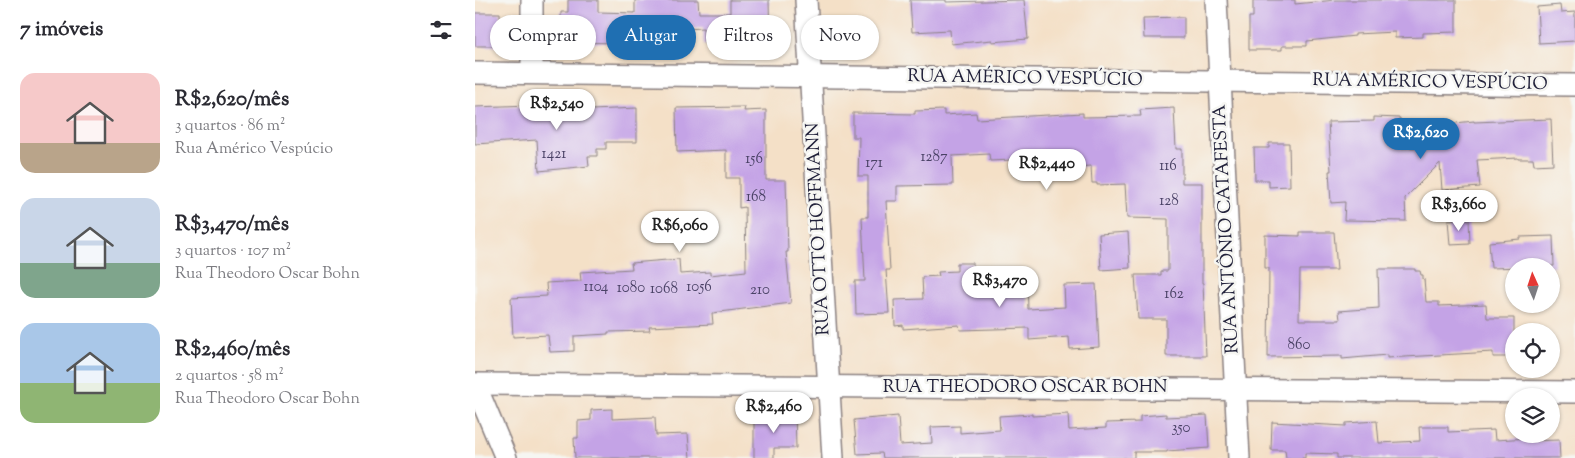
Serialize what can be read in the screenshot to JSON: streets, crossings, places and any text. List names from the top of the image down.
{
  "streets": {
    "street": [
      "RUA AMÉRICO VESPÚCIO",
      "RUA OTTO HOFFMANN",
      "RUA ANTÔNIO CATAFESTA",
      "RUA THEODORO OSCAR BOHN"
    ]
  },
  "crossings": [
    ["RUA AMÉRICO VESPÚCIO", "RUA OTTO HOFFMANN"],
    ["RUA AMÉRICO VESPÚCIO", "RUA ANTÔNIO CATAFESTA"],
    ["RUA OTTO HOFFMANN", "RUA THEODORO OSCAR BOHN"],
    ["RUA ANTÔNIO CATAFESTA", "RUA THEODORO OSCAR BOHN"]
  ],
  "house_numbers": [
    "1421",
    "1287",
    "156",
    "171",
    "116",
    "168",
    "128",
    "1104",
    "1056",
    "1080",
    "1068",
    "210",
    "162",
    "860",
    "350"
  ],
  "north": "top",
  "page": {
    "heading": "7 imóveis",
    "chip": [
      "Comprar",
      "Alugar",
      "Filtros",
      "Novo"
    ],
    "list": [
      {
        "name": "R$2,620/mês",
        "note": "3 quartos · 86 m² · Rua Américo Vespúcio"
      },
      {
        "name": "R$3,470/mês",
        "note": "3 quartos · 107 m² · Rua Theodoro Oscar Bohn"
      },
      {
        "name": "R$2,460/mês",
        "note": "2 quartos · 58 m² · Rua Theodoro Oscar Bohn"
      }
    ],
    "price": [
      "R$2,540",
      "R$2,620",
      "R$2,440",
      "R$3,660",
      "R$6,060",
      "R$3,470",
      "R$2,460"
    ]
  }
}
